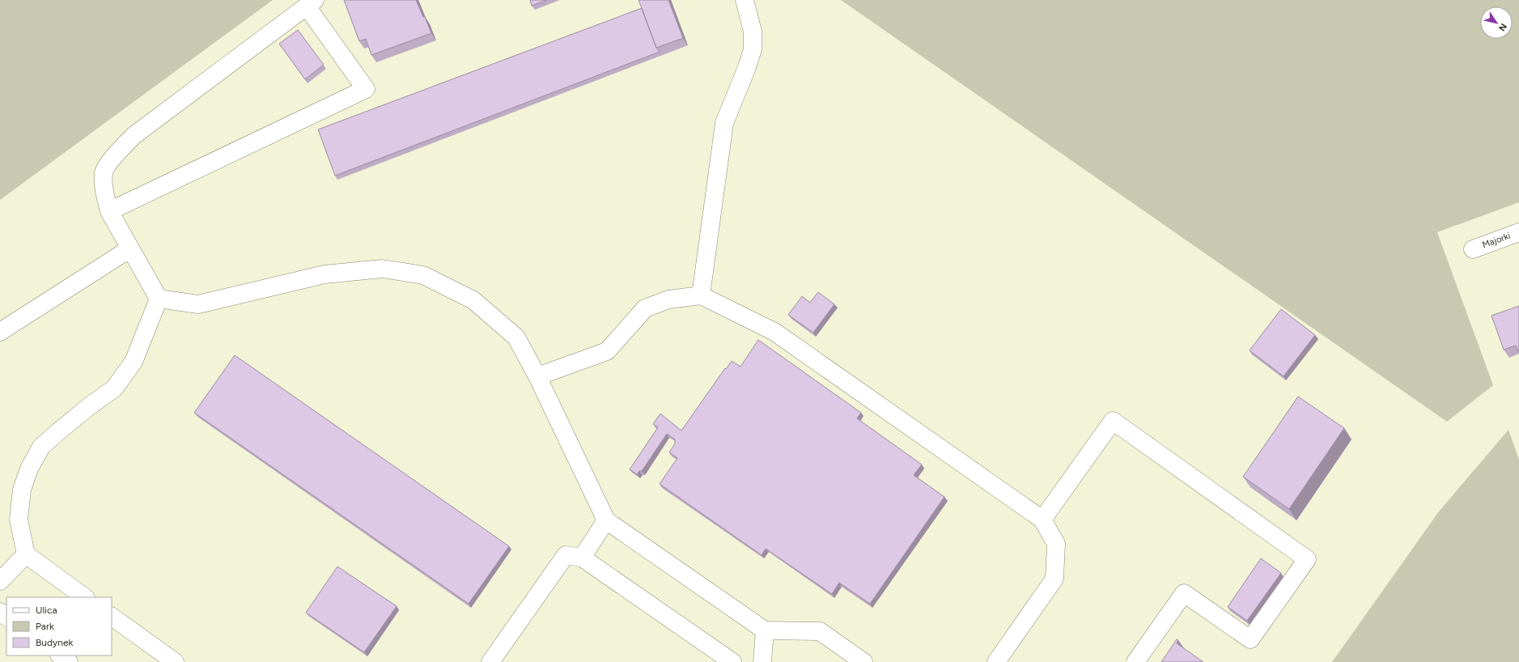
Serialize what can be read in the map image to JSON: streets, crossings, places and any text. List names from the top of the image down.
{
  "streets": {
    "street": ["Majorki"]
  },
  "legend": ["Ulica", "Park", "Budynek"],
  "north": "bottom right"
}
